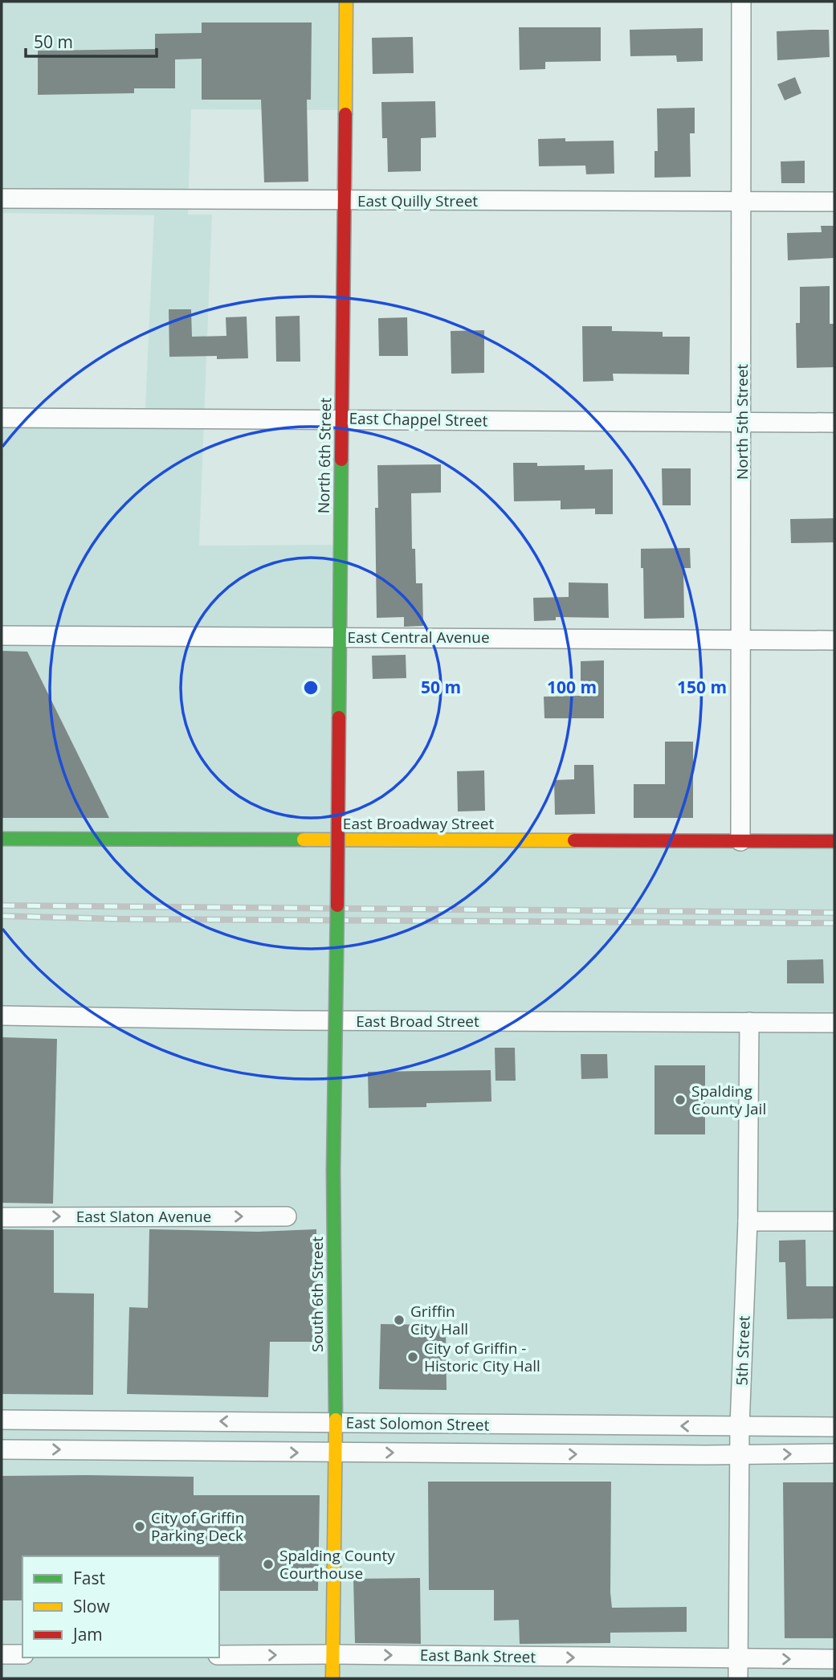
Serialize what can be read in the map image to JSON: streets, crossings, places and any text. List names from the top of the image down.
{
  "streets": {
    "street": [
      "East Quilly Street",
      "East Chappel Street",
      "North 5th Street",
      "North 6th Street",
      "East Central Avenue",
      "East Broadway Street",
      "East Broad Street",
      "East Slaton Avenue",
      "South 6th Street",
      "5th Street",
      "East Solomon Street",
      "East Bank Street"
    ]
  },
  "crossings": [
    ["East Quilly Street", "North 5th Street"],
    ["East Quilly Street", "North 6th Street"],
    ["East Chappel Street", "North 5th Street"],
    ["East Chappel Street", "North 6th Street"],
    ["North 5th Street", "East Central Avenue"],
    ["North 5th Street", "East Broadway Street"],
    ["North 6th Street", "East Central Avenue"],
    ["North 6th Street", "South 6th Street"],
    ["East Broad Street", "5th Street"],
    ["South 6th Street", "East Solomon Street"],
    ["South 6th Street", "East Bank Street"],
    ["5th Street", "East Solomon Street"],
    ["5th Street", "East Bank Street"]
  ],
  "one_way": ["East Slaton Avenue", "East Bank Street"],
  "places": [
    "Spalding County Jail",
    "Griffin City Hall",
    "City of Griffin - Historic City Hall",
    "City of Griffin Parking Deck",
    "Spalding County Courthouse"
  ],
  "legend": ["Fast", "Slow", "Jam"],
  "scale_bar": "50 m",
  "rings": ["50 m", "100 m", "150 m"]
}
